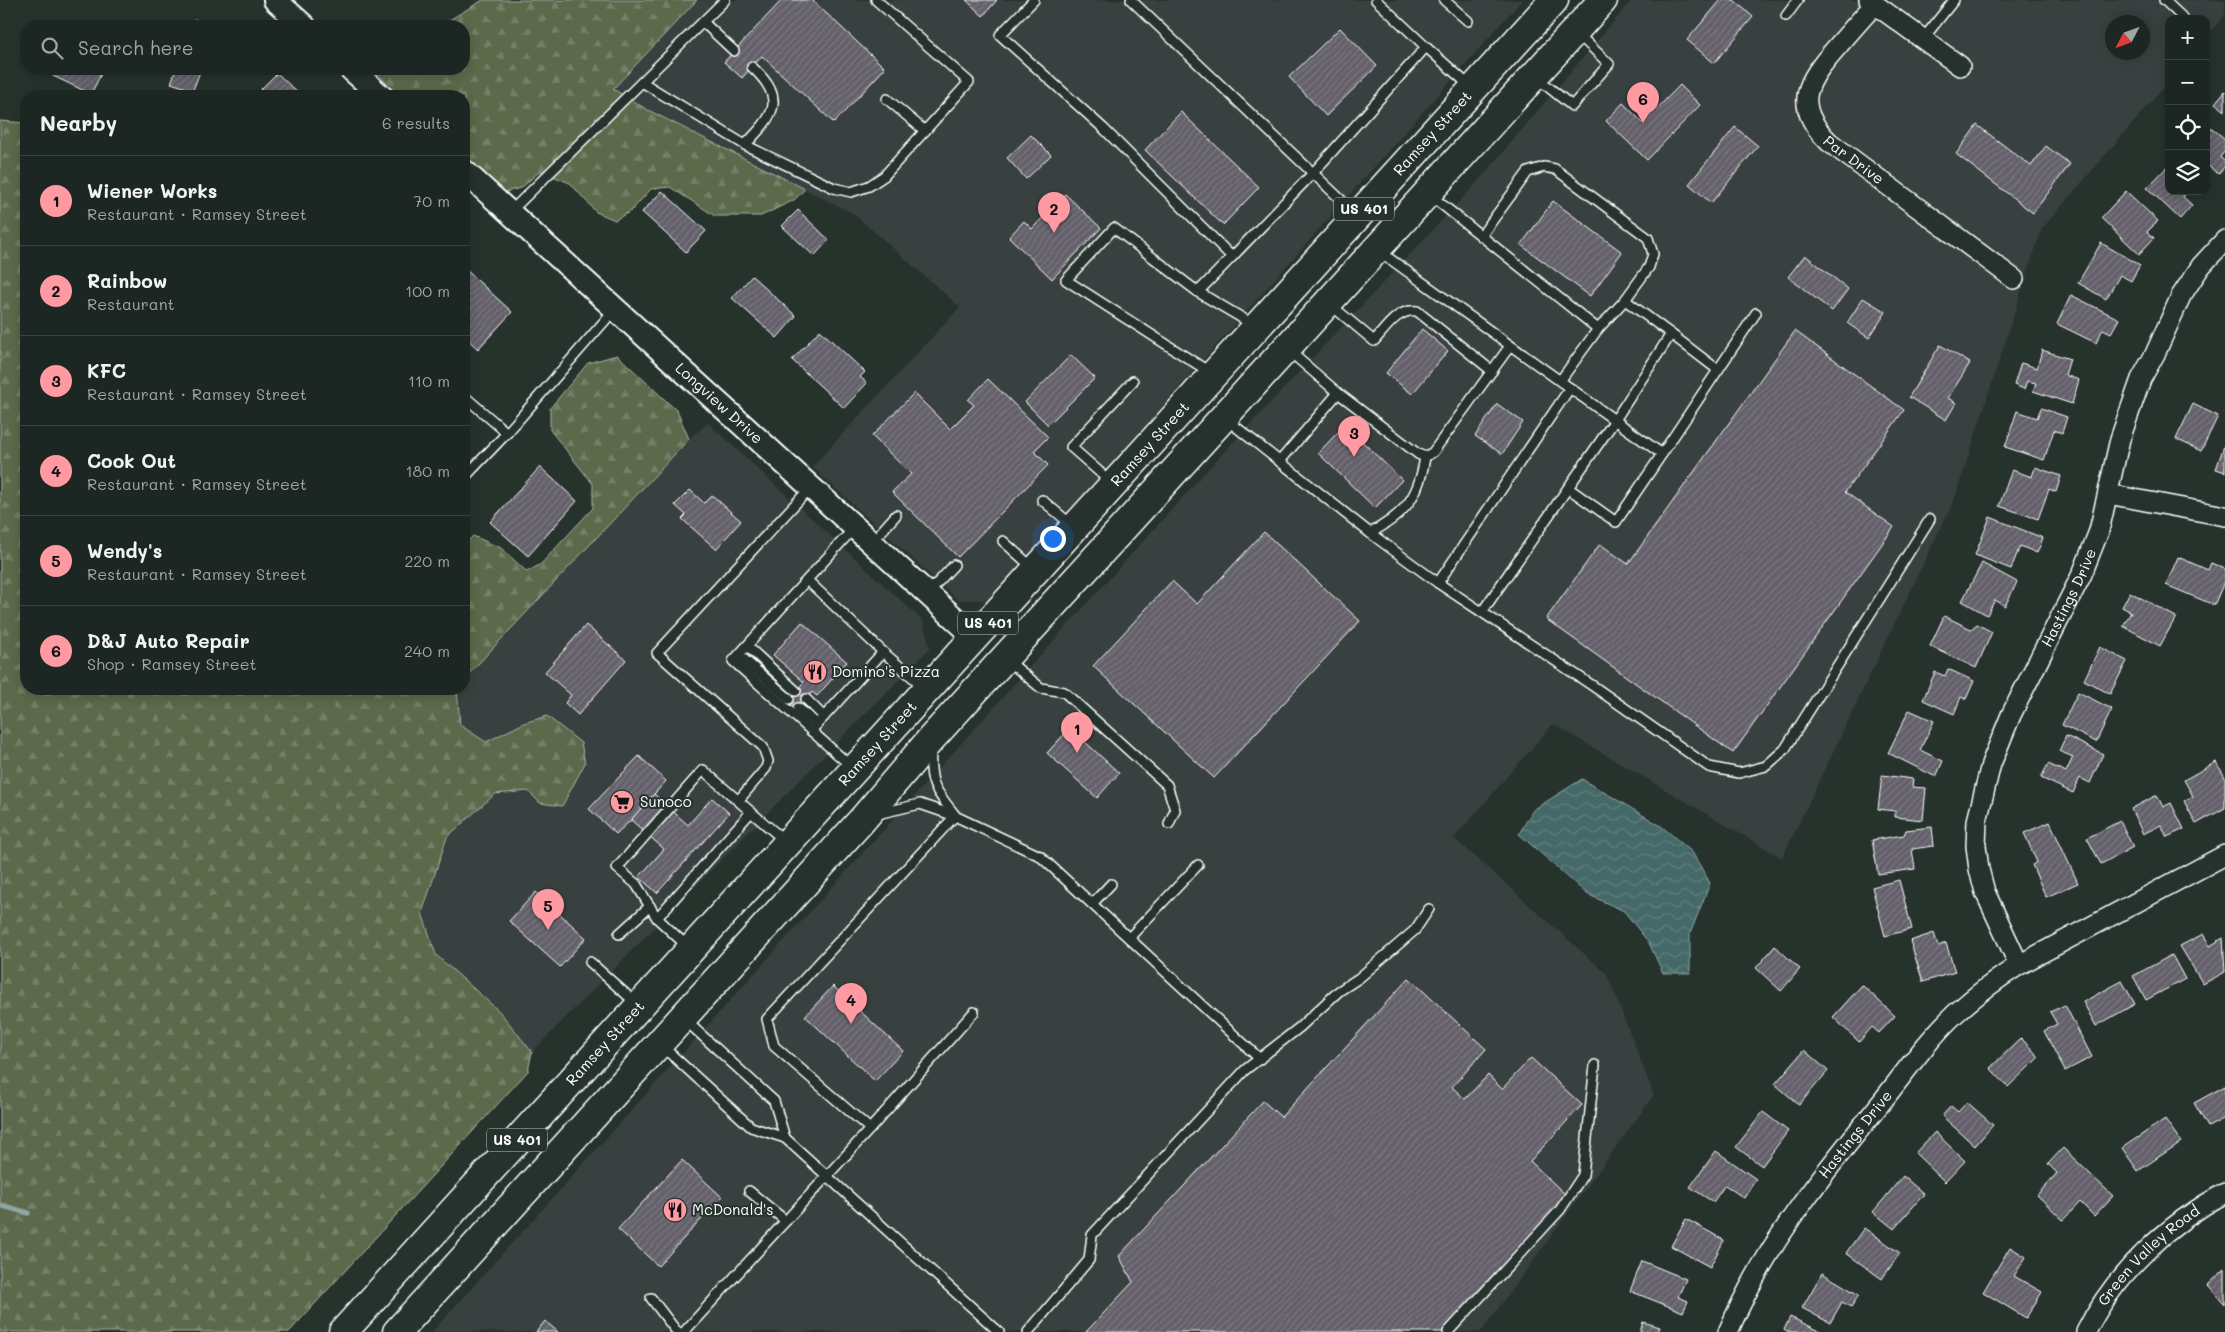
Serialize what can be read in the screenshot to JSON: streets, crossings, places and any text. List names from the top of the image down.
{
  "streets": {
    "main road": ["Ramsey Street", "US 401"],
    "street": [
      "Par Drive",
      "Longview Drive",
      "Hastings Drive",
      "Green Valley Road"
    ]
  },
  "crossings": [
    ["Ramsey Street", "Longview Drive"]
  ],
  "places": {
    "restaurant": ["Domino's Pizza", "McDonald's"],
    "supermarket": ["Sunoco"]
  },
  "north": "bottom left",
  "page": {
    "map_buttons": ["+", "−"],
    "search": "Search here",
    "pins": [
      "6",
      "2",
      "3",
      "1",
      "5",
      "4"
    ],
    "heading": ["Nearby", "6 results"],
    "list": [
      {
        "mark": "1",
        "name": "Wiener Works",
        "note": "Restaurant · Ramsey Street",
        "value": "70 m"
      },
      {
        "mark": "2",
        "name": "Rainbow",
        "note": "Restaurant",
        "value": "100 m"
      },
      {
        "mark": "3",
        "name": "KFC",
        "note": "Restaurant · Ramsey Street",
        "value": "110 m"
      },
      {
        "mark": "4",
        "name": "Cook Out",
        "note": "Restaurant · Ramsey Street",
        "value": "180 m"
      },
      {
        "mark": "5",
        "name": "Wendy's",
        "note": "Restaurant · Ramsey Street",
        "value": "220 m"
      },
      {
        "mark": "6",
        "name": "D&J Auto Repair",
        "note": "Shop · Ramsey Street",
        "value": "240 m"
      }
    ]
  }
}
